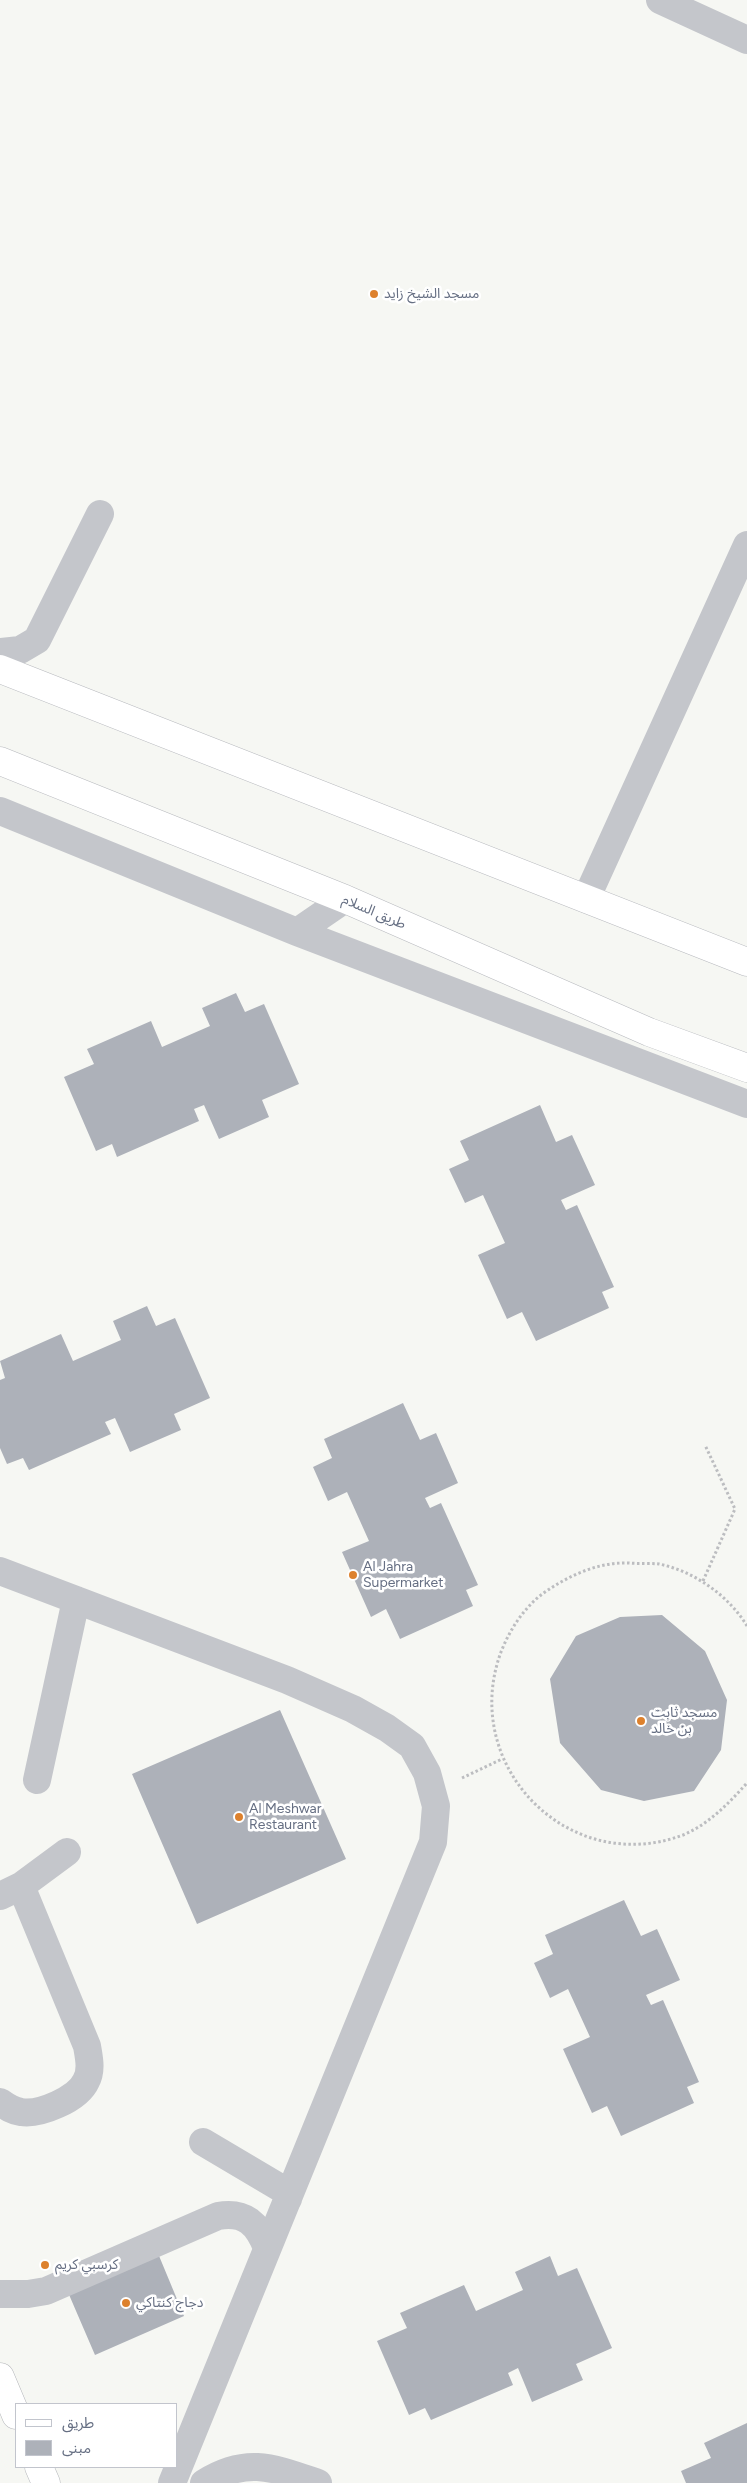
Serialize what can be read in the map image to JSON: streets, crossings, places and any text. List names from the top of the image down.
{
  "streets": {
    "main road": ["طريق السلام"]
  },
  "places": [
    "مسجد الشيخ زايد",
    "Al Jahra Supermarket",
    "مسجد ثابت بن خالد",
    "Al Meshwar Restaurant",
    "كرسبي كريم",
    "دجاج كنتاكي"
  ],
  "legend": ["طريق", "مبنى"]
}
